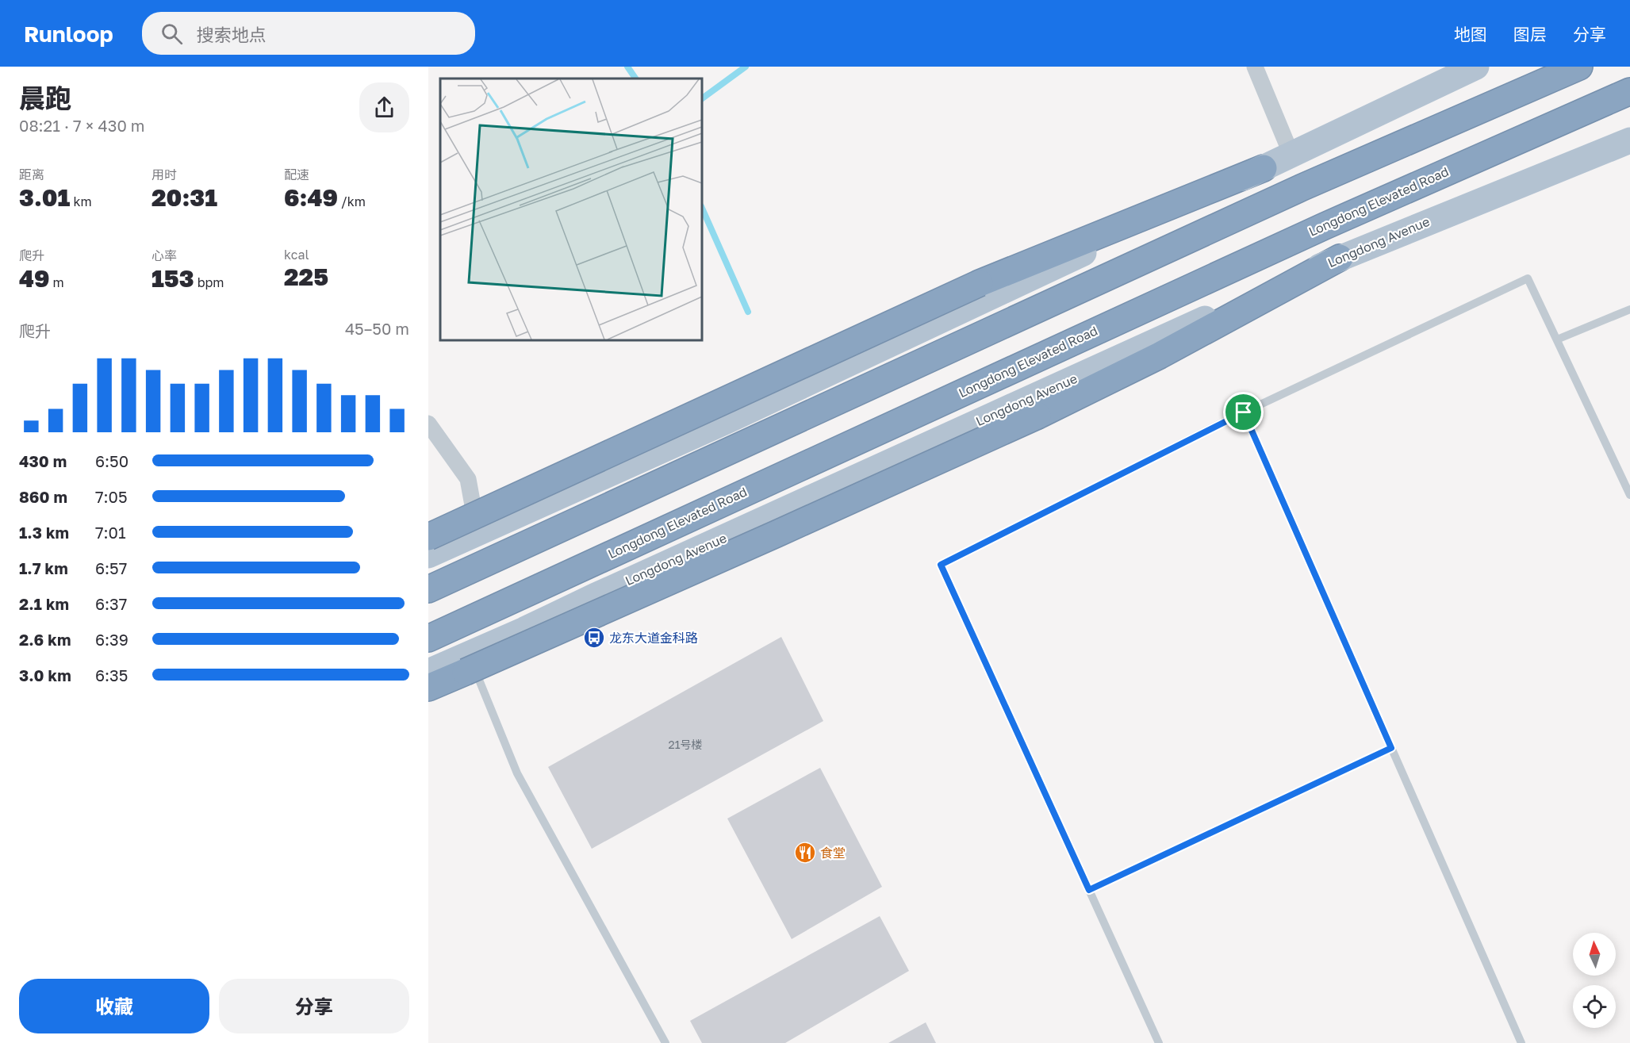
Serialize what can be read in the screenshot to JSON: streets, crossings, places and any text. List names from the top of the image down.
{
  "streets": {
    "highway": ["Longdong Elevated Road"],
    "main road": ["Longdong Avenue"]
  },
  "places": {
    "bus stop": ["龙东大道金科路"],
    "restaurant": ["食堂"]
  },
  "house_numbers": ["21号楼"],
  "north": "top",
  "page": {
    "header": "Runloop",
    "search": "搜索地点",
    "nav": ["地图", "图层", "分享"],
    "heading": ["晨跑", "08:21 · 7 × 430 m"],
    "stats": [
      ["距离", "3.01 km"],
      ["用时", "20:31"],
      ["配速", "6:49 /km"],
      ["爬升", "49 m"],
      ["心率", "153 bpm"],
      ["kcal", "225"]
    ],
    "chart": ["爬升", "45–50 m"],
    "list": [
      {
        "name": "430 m",
        "note": "6:50"
      },
      {
        "name": "860 m",
        "note": "7:05"
      },
      {
        "name": "1.3 km",
        "note": "7:01"
      },
      {
        "name": "1.7 km",
        "note": "6:57"
      },
      {
        "name": "2.1 km",
        "note": "6:37"
      },
      {
        "name": "2.6 km",
        "note": "6:39"
      },
      {
        "name": "3.0 km",
        "note": "6:35"
      }
    ],
    "buttons": ["收藏", "分享"]
  }
}
